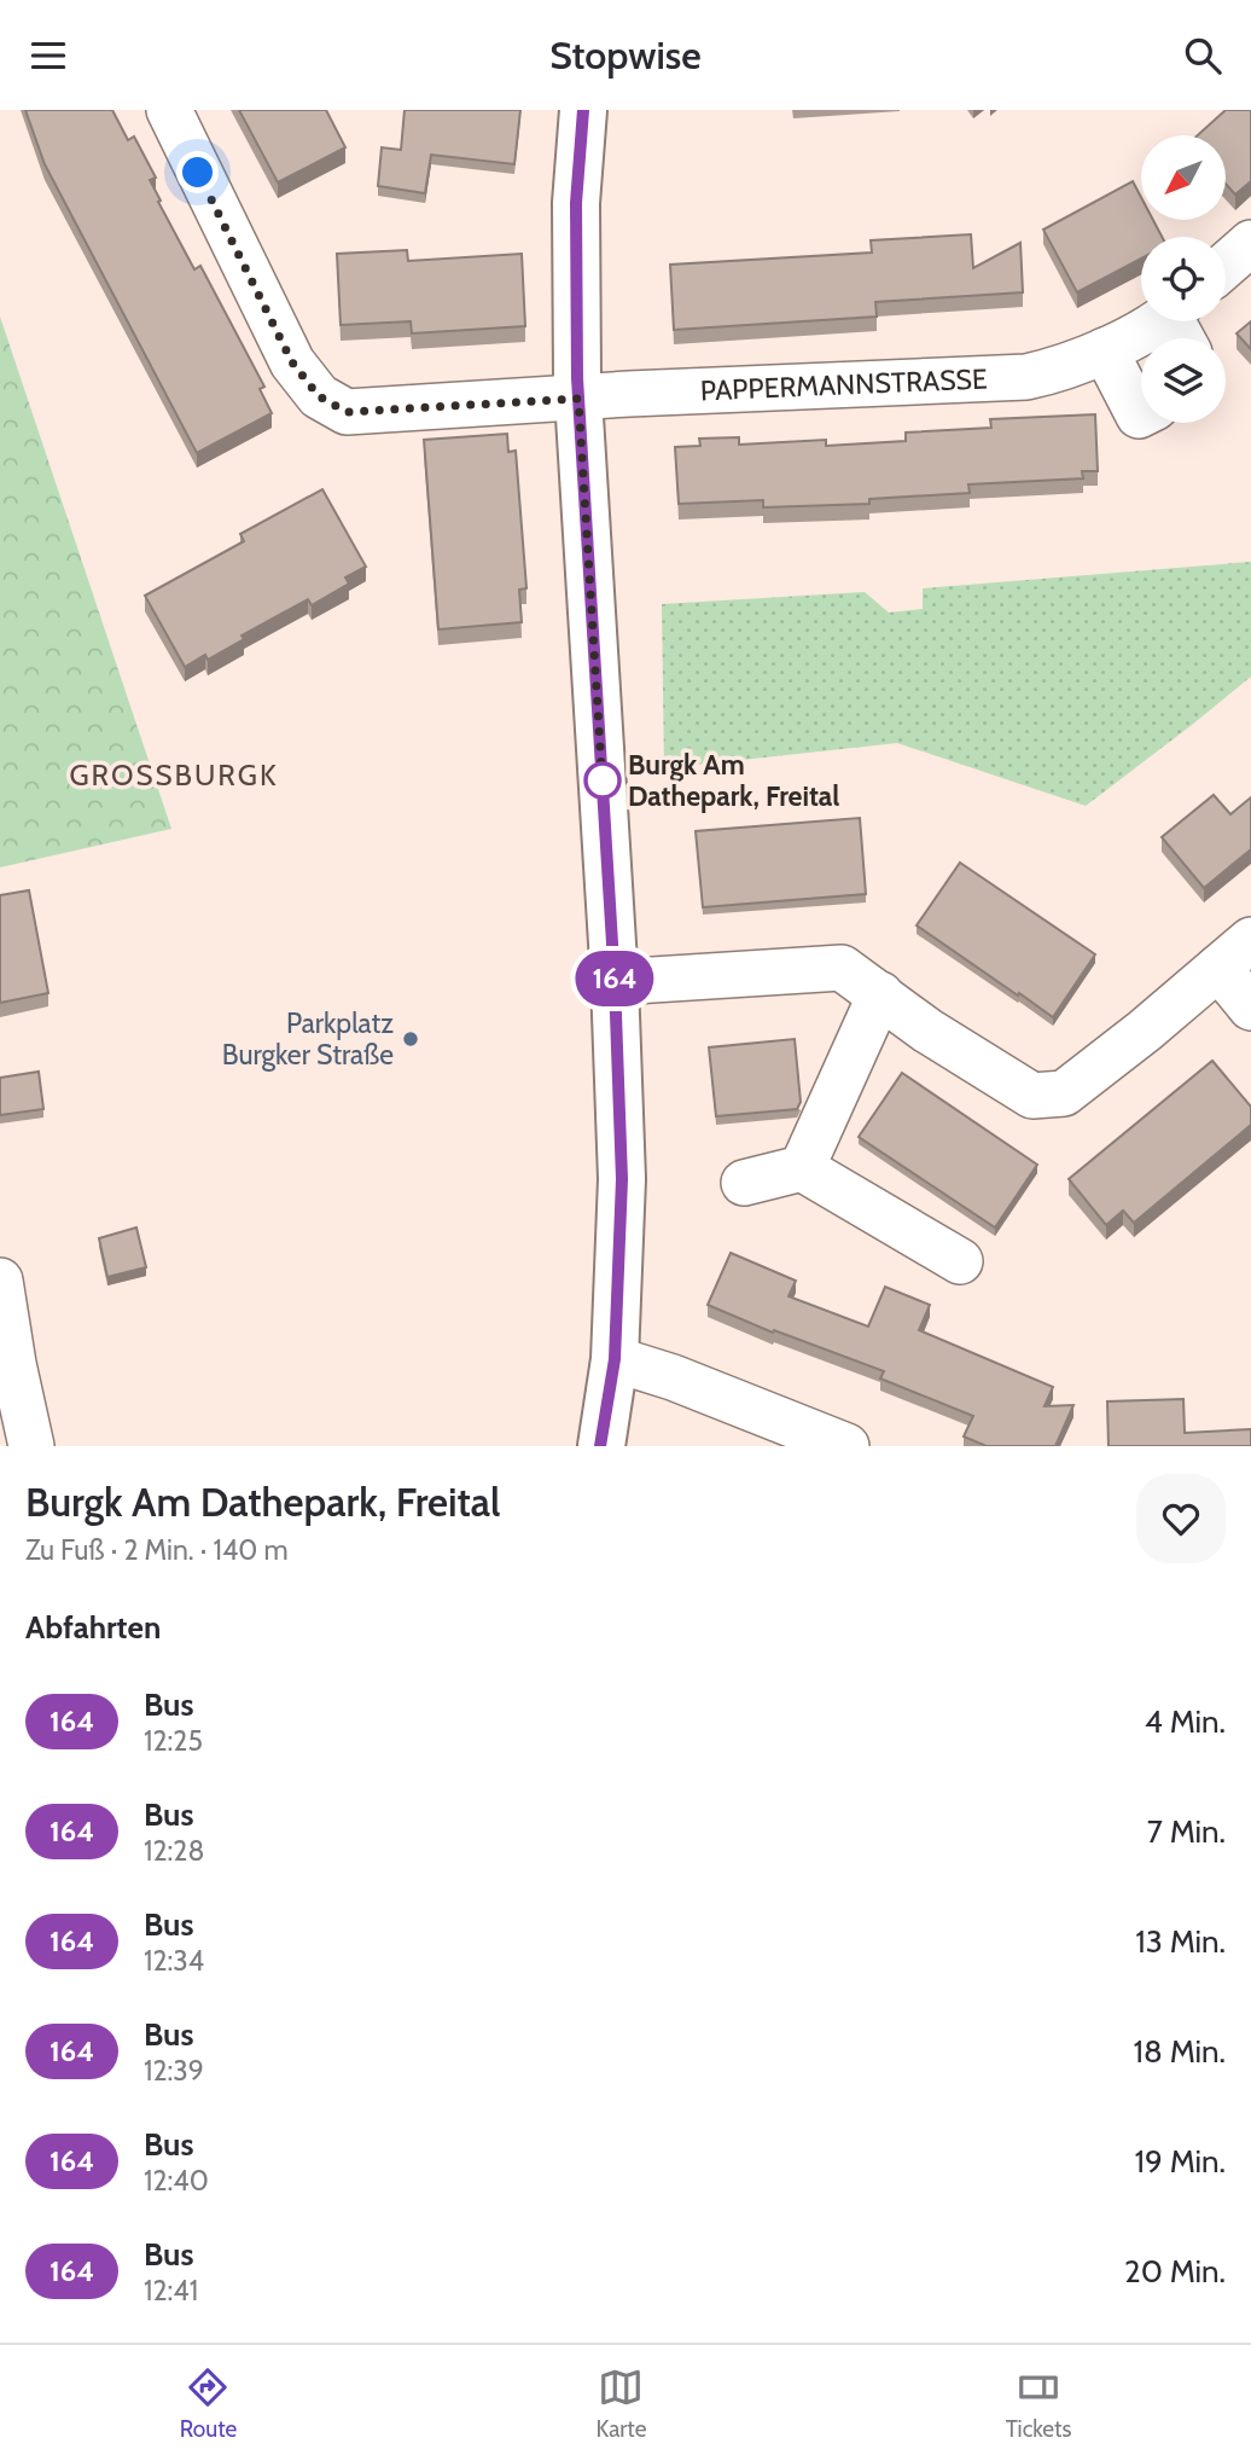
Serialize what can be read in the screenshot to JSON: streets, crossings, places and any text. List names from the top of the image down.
{
  "streets": {
    "street": ["PAPPERMANNSTRASSE"]
  },
  "districts": ["GROSSBURGK"],
  "places": ["Burgk Am Dathepark, Freital", "Parkplatz Burgker Straße"],
  "lines": ["bus line 164"],
  "north": "bottom left",
  "page": {
    "header": "Stopwise",
    "on_map": "164",
    "heading": [
      ["Burgk Am Dathepark, Freital", "Zu Fuß · 2 Min. · 140 m"],
      "Abfahrten"
    ],
    "list": [
      {
        "mark": "164",
        "name": "Bus",
        "note": "12:25",
        "value": "4 Min."
      },
      {
        "mark": "164",
        "name": "Bus",
        "note": "12:28",
        "value": "7 Min."
      },
      {
        "mark": "164",
        "name": "Bus",
        "note": "12:34",
        "value": "13 Min."
      },
      {
        "mark": "164",
        "name": "Bus",
        "note": "12:39",
        "value": "18 Min."
      },
      {
        "mark": "164",
        "name": "Bus",
        "note": "12:40",
        "value": "19 Min."
      },
      {
        "mark": "164",
        "name": "Bus",
        "note": "12:41",
        "value": "20 Min."
      }
    ],
    "tabs": ["Route", "Karte", "Tickets"]
  }
}
